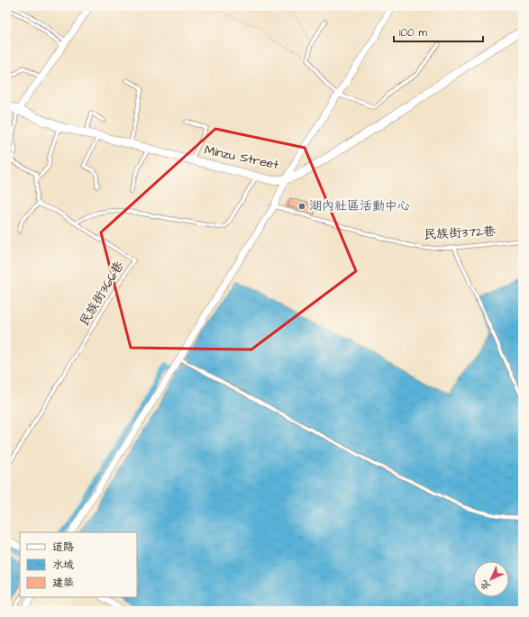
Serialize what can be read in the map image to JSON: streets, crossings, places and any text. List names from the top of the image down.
{
  "streets": {
    "street": ["Minzu Street"],
    "lane": ["民族街372巷", "民族街366巷"]
  },
  "places": ["湖內社區活動中心"],
  "legend": ["道路", "水域", "建築"],
  "scale_bar": "100 m",
  "north": "bottom left"
}
